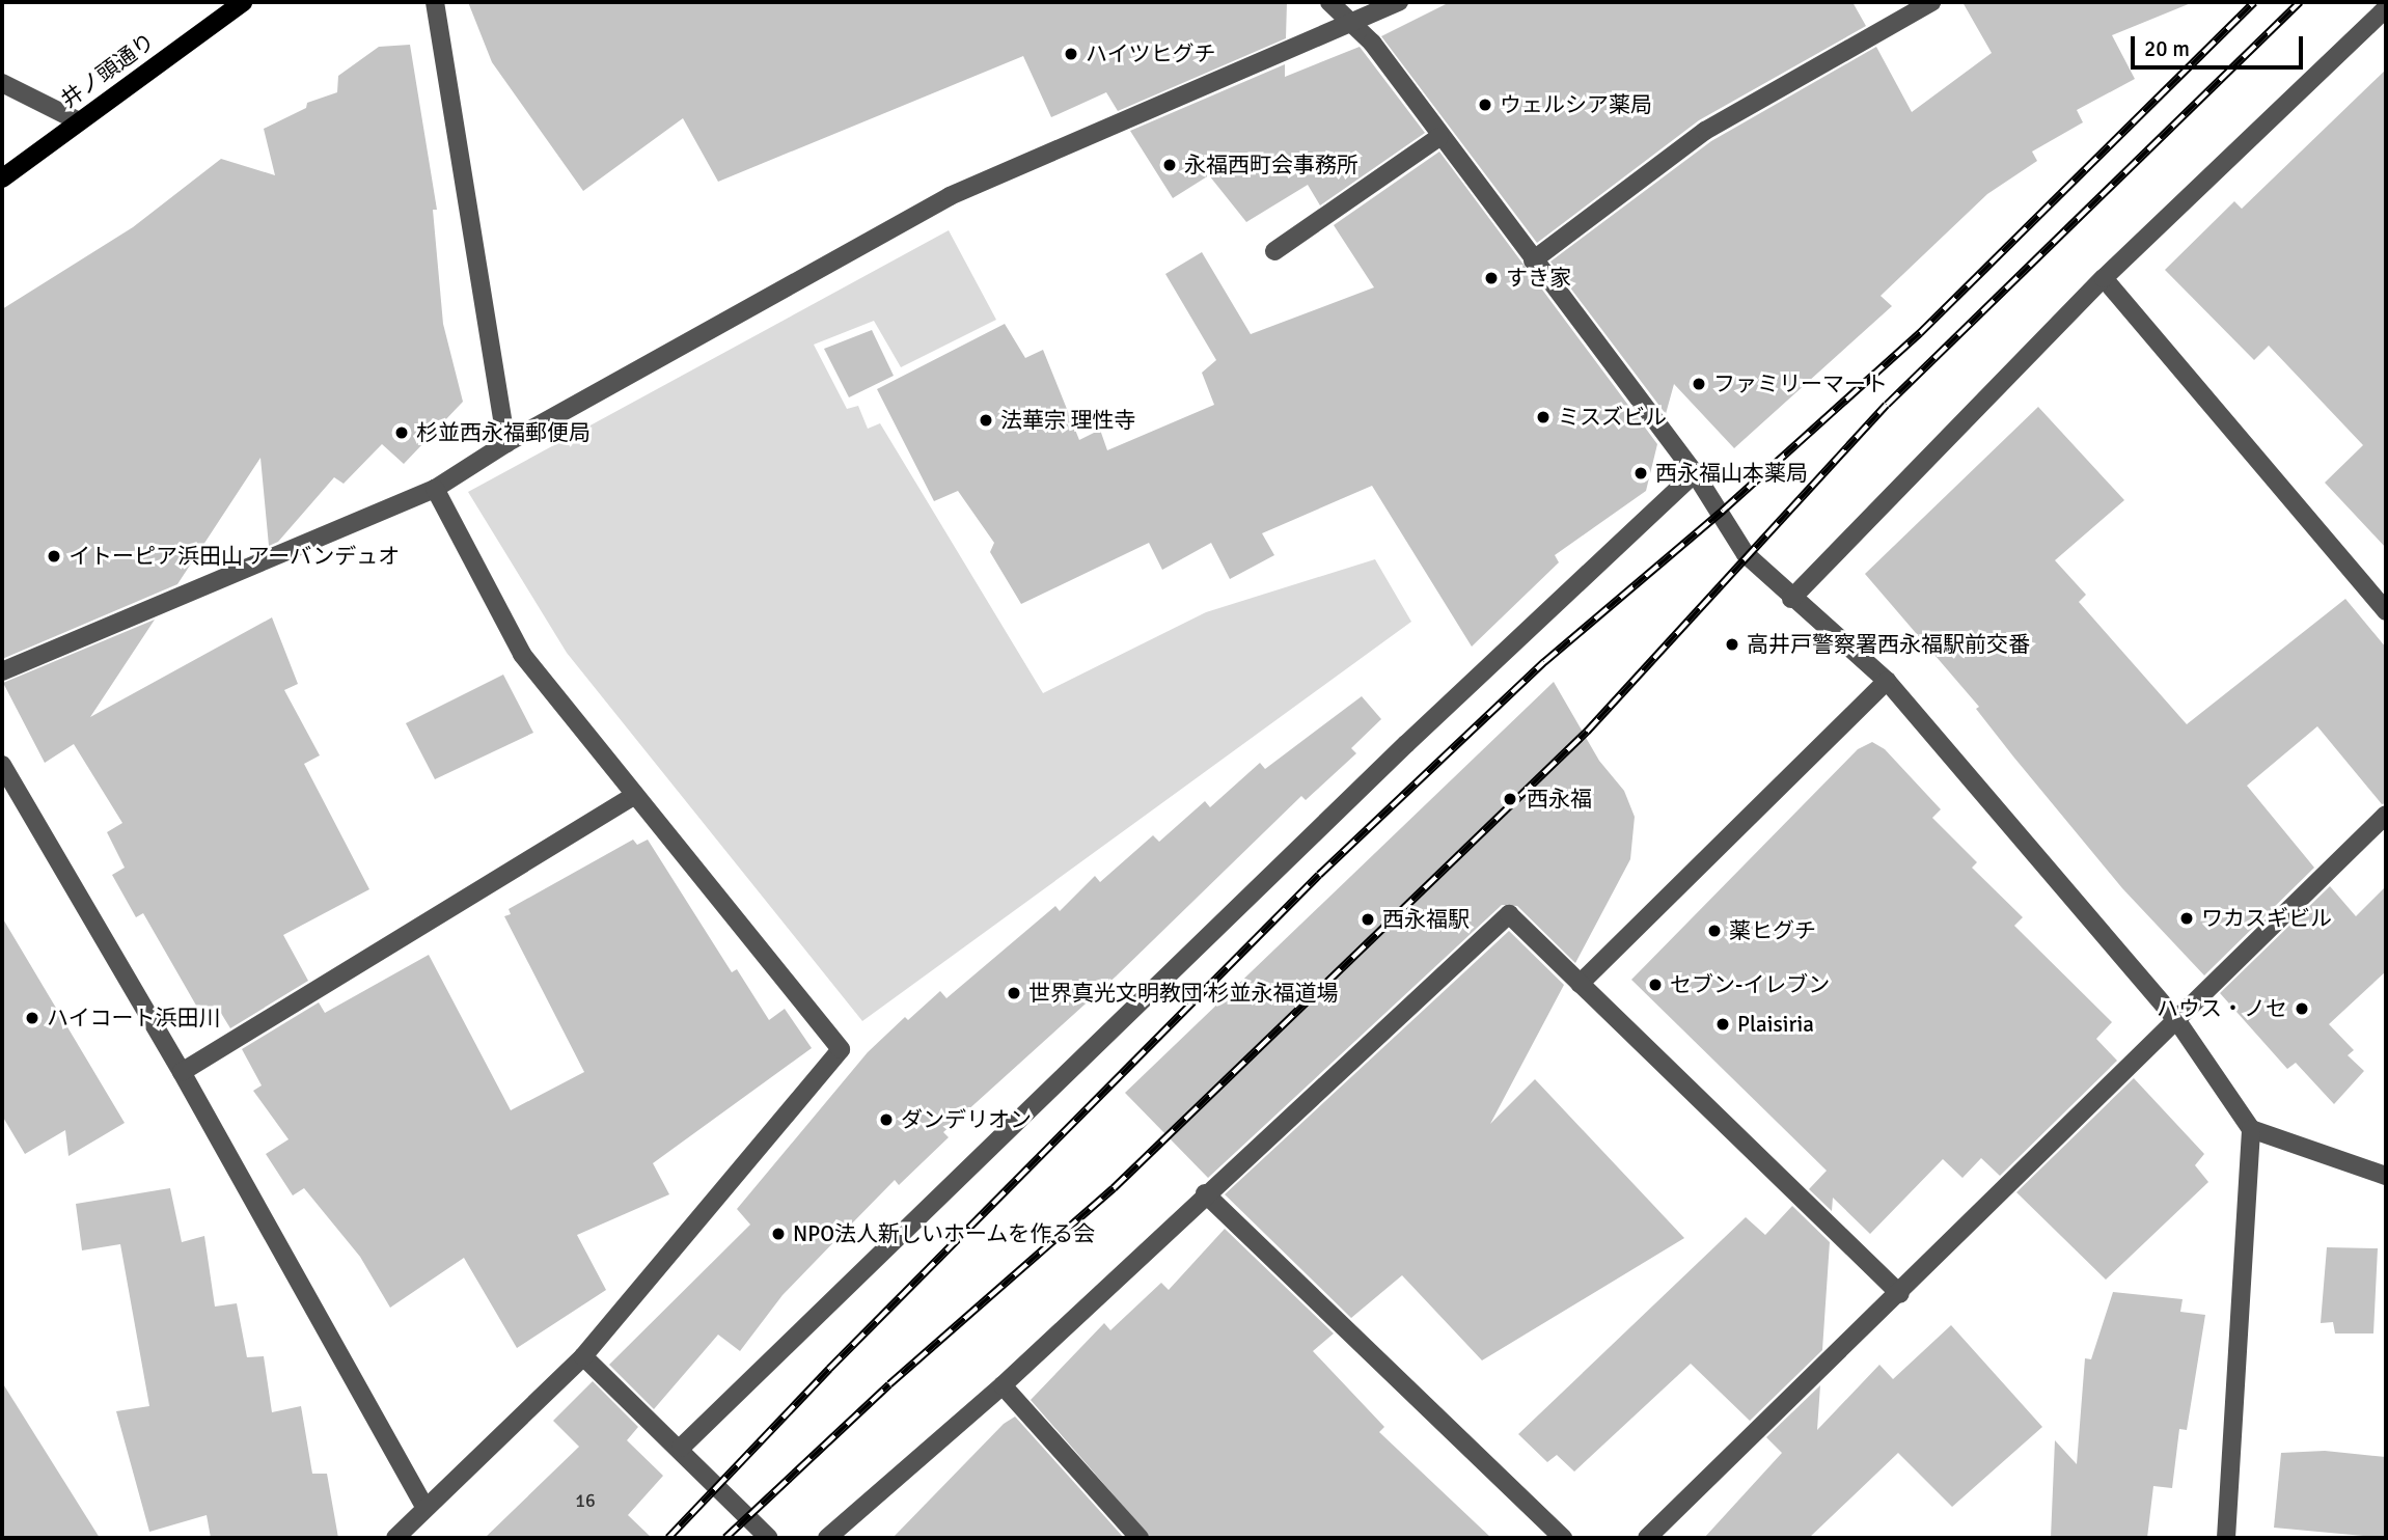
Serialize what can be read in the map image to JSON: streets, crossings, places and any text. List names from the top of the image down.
{
  "streets": {
    "main road": ["井ノ頭通り"]
  },
  "places": [
    "ハイツヒグチ",
    "ウェルシア薬局",
    "永福西町会事務所",
    "すき家",
    "ファミリーマート",
    "ミスズビル",
    "法華宗 理性寺",
    "杉並西永福郵便局",
    "西永福山本薬局",
    "イトーピア浜田山 アーバンデュオ",
    "高井戸警察署西永福駅前交番",
    "西永福",
    "ワカスギビル",
    "西永福駅",
    "薬ヒグチ",
    "セブン-イレブン",
    "世界真光文明教団 杉並永福道場",
    "ハウス・ノセ",
    "ハイコート浜田川",
    "Plaisiria",
    "ダンデリオン",
    "NPO法人新しいホームを作る会"
  ],
  "house_numbers": ["16"],
  "scale_bar": "20 m"
}
